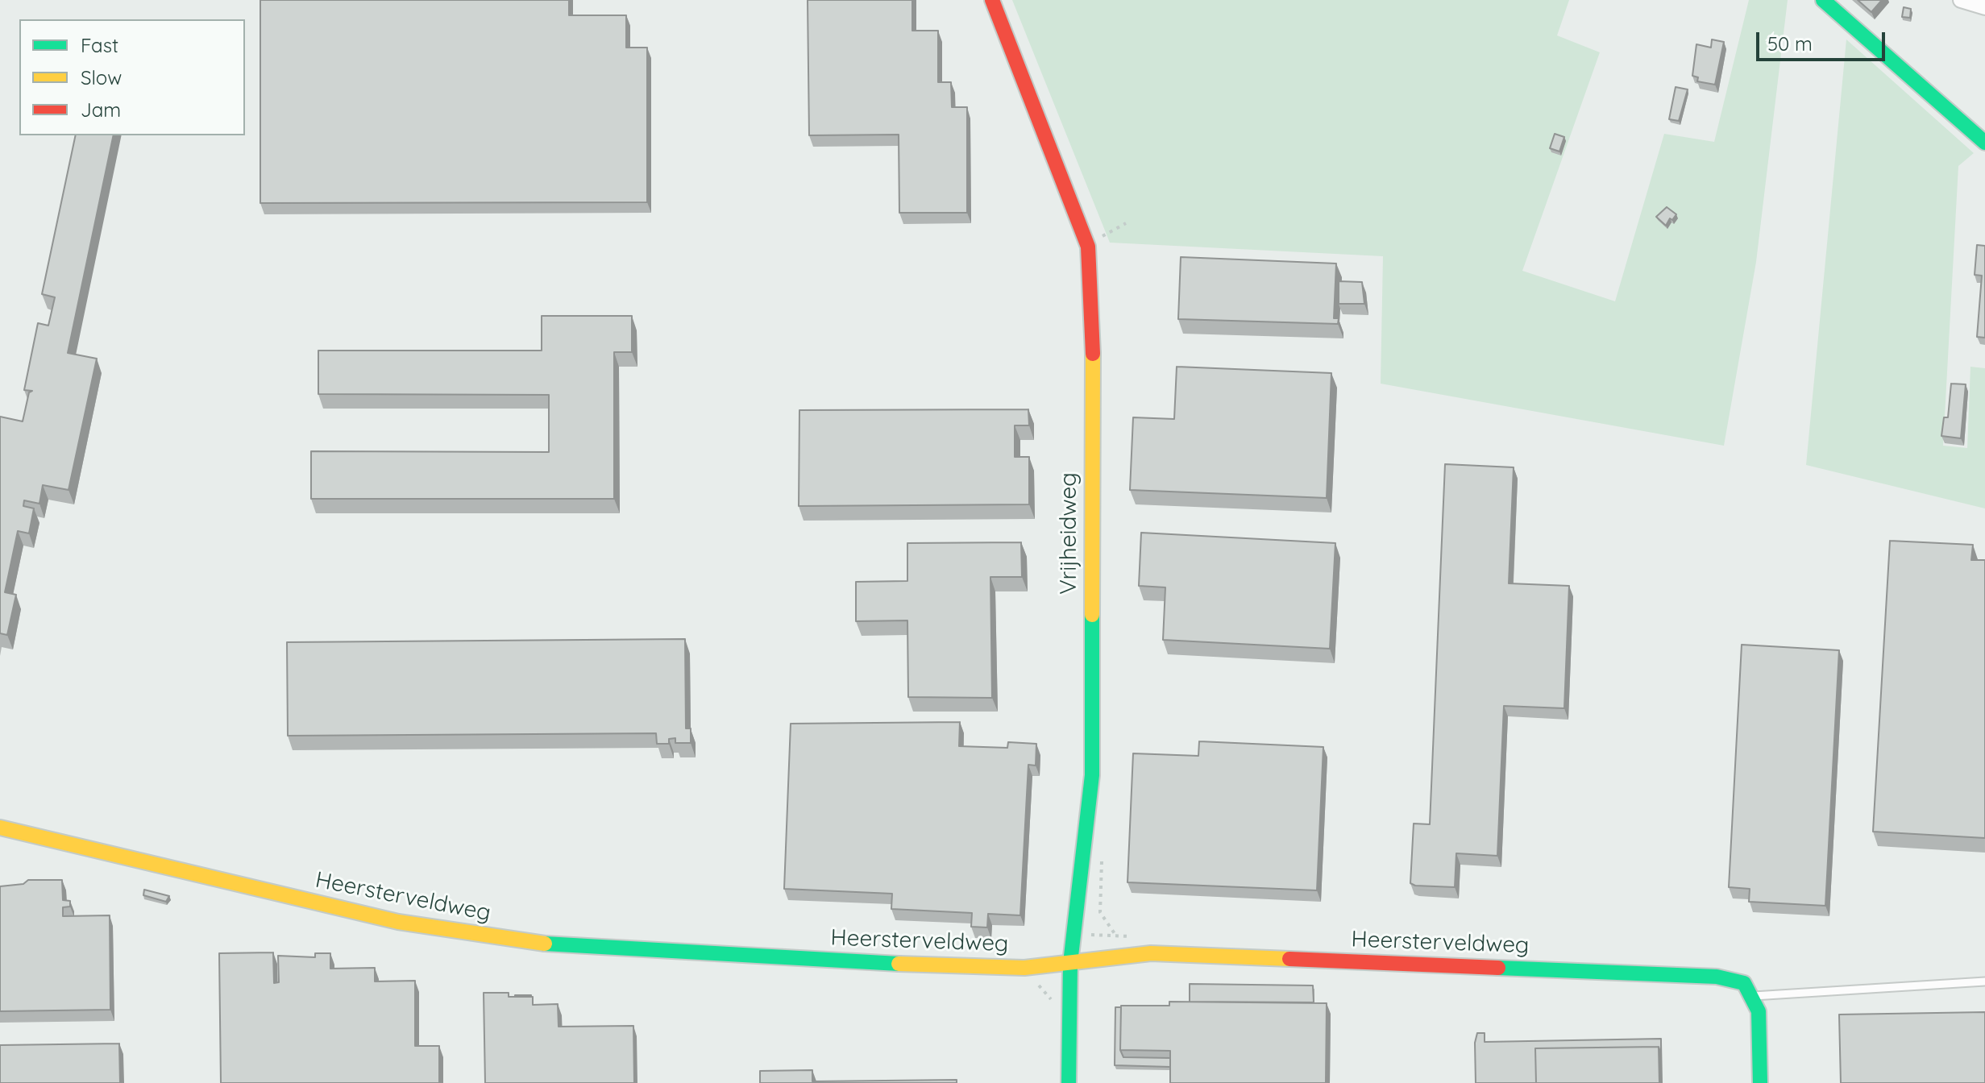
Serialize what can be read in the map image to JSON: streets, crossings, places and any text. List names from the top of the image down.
{
  "streets": {
    "street": ["Vrijheidweg", "Heersterveldweg"]
  },
  "crossings": [
    ["Vrijheidweg", "Heersterveldweg"]
  ],
  "legend": ["Fast", "Slow", "Jam"],
  "scale_bar": "50 m"
}
